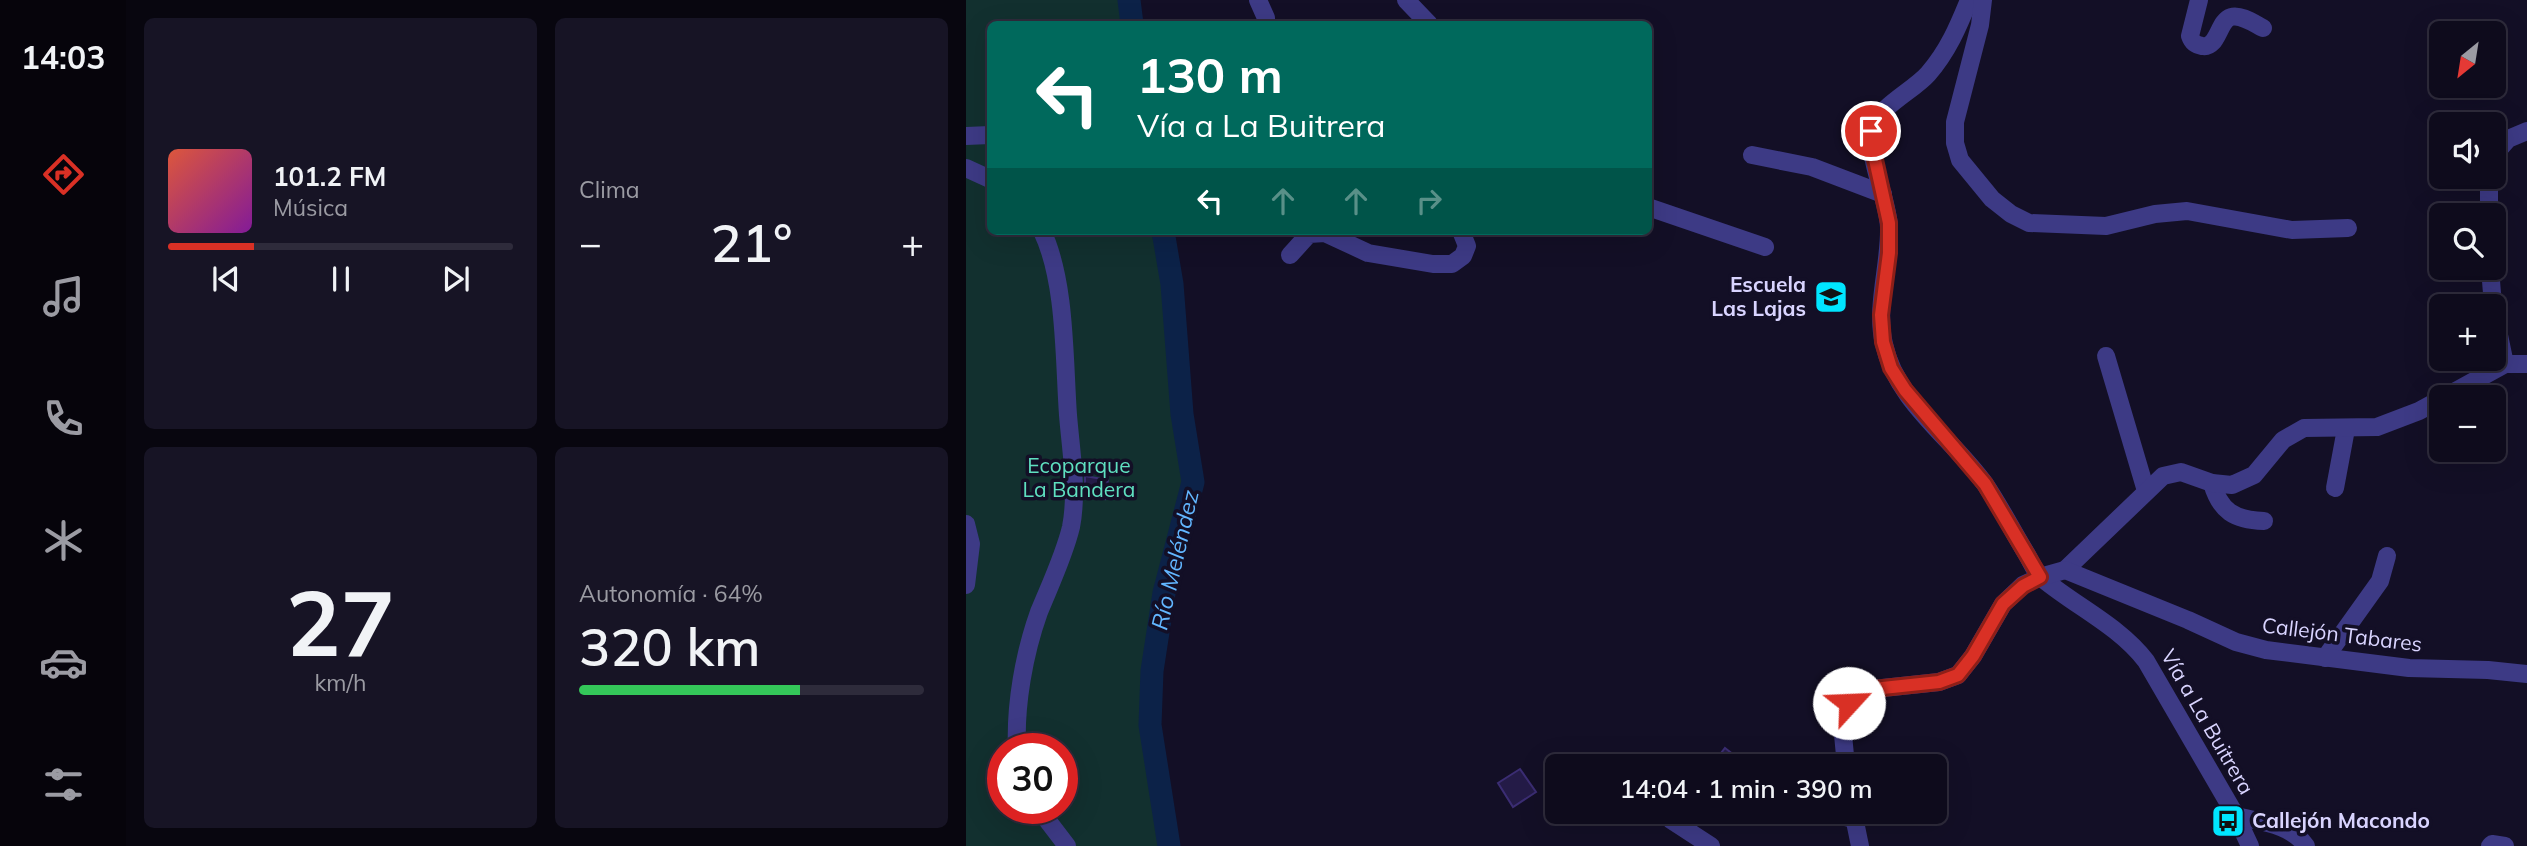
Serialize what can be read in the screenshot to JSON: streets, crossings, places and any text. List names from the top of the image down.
{
  "streets": {
    "street": ["Callejón Tabares", "Vía a La Buitrera"]
  },
  "water": ["Río Meléndez"],
  "parks": ["Ecoparque La Bandera"],
  "places": {
    "school or university": ["Escuela Las Lajas"],
    "bus stop": ["Callejón Macondo"]
  },
  "north": "bottom left",
  "page": {
    "tabs": "14:03",
    "tile": [
      "Clima",
      ["27", "km/h"],
      ["Autonomía · 64%", "320 km"]
    ],
    "map_buttons": ["+", "−"],
    "turn": ["130 m", "Vía a La Buitrera"],
    "song": ["101.2 FM", "Música"],
    "heat": ["−", "21°", "+"],
    "limit": "30",
    "trip": "14:04 · 1 min · 390 m"
  }
}
